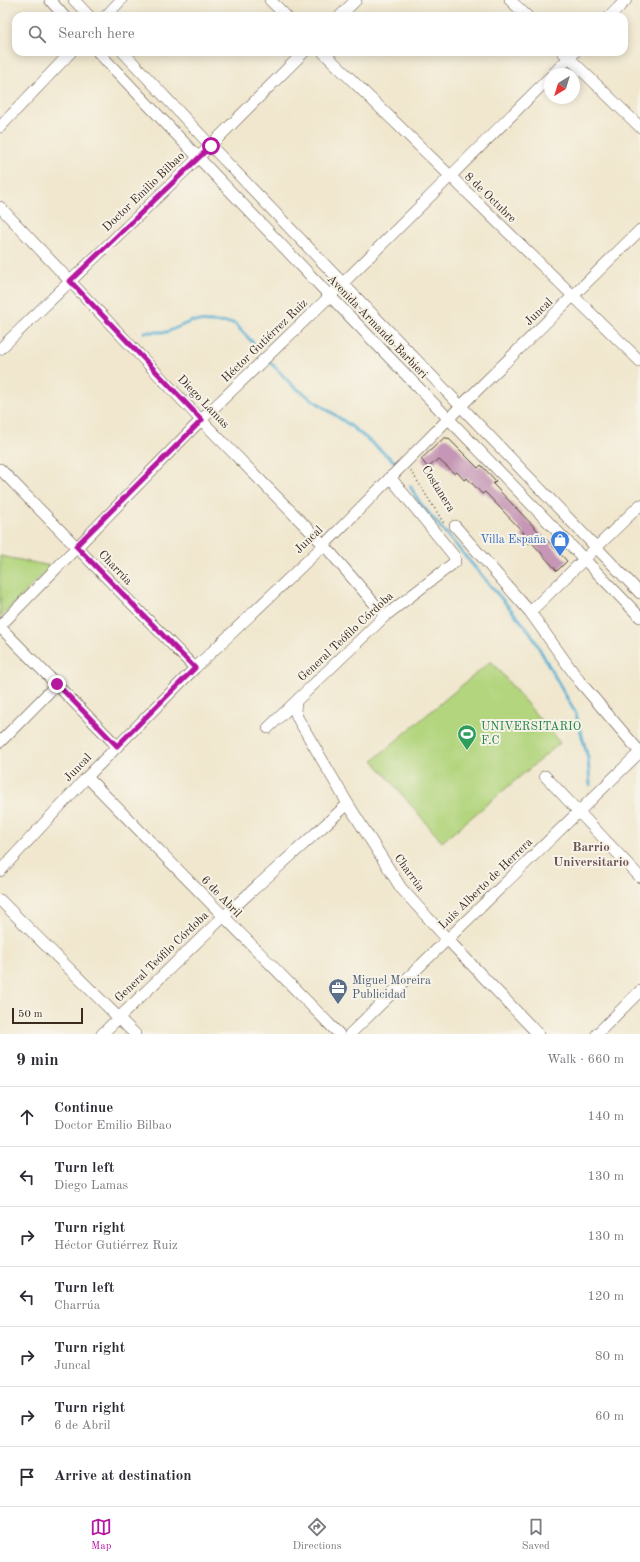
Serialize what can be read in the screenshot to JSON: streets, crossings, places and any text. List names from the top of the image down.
{
  "streets": {
    "street": [
      "Doctor Emilio Bilbao",
      "8 de Octubre",
      "Juncal",
      "Avenida Armando Barbieri",
      "Héctor Gutiérrez Ruiz",
      "Diego Lamas",
      "Costanera",
      "Charrúa",
      "General Teófilo Córdoba",
      "Luis Alberto de Herrera",
      "6 de Abril"
    ]
  },
  "crossings": [
    ["Doctor Emilio Bilbao", "Avenida Armando Barbieri"],
    ["Doctor Emilio Bilbao", "Diego Lamas"],
    ["8 de Octubre", "Juncal"],
    ["8 de Octubre", "Héctor Gutiérrez Ruiz"],
    ["Juncal", "Avenida Armando Barbieri"],
    ["Juncal", "Diego Lamas"],
    ["Juncal", "Costanera"],
    ["Juncal", "Charrúa"],
    ["Juncal", "General Teófilo Córdoba"],
    ["Juncal", "6 de Abril"],
    ["Avenida Armando Barbieri", "Héctor Gutiérrez Ruiz"],
    ["Héctor Gutiérrez Ruiz", "Diego Lamas"],
    ["Héctor Gutiérrez Ruiz", "Charrúa"],
    ["Diego Lamas", "General Teófilo Córdoba"],
    ["Costanera", "Luis Alberto de Herrera"],
    ["Charrúa", "General Teófilo Córdoba"],
    ["Charrúa", "Luis Alberto de Herrera"],
    ["General Teófilo Córdoba", "6 de Abril"]
  ],
  "districts": ["Barrio Universitario"],
  "places": {
    "shop": ["Villa España"],
    "sports": ["UNIVERSITARIO F.C"],
    "office": ["Miguel Moreira Publicidad"]
  },
  "scale_bar": "50 m",
  "north": "bottom left",
  "page": {
    "search": "Search here",
    "scale": "50 m",
    "heading": ["9 min", "Walk · 660 m"],
    "list": [
      ["Continue", "Doctor Emilio Bilbao", "140 m"],
      ["Turn left", "Diego Lamas", "130 m"],
      ["Turn right", "Héctor Gutiérrez Ruiz", "130 m"],
      ["Turn left", "Charrúa", "120 m"],
      ["Turn right", "Juncal", "80 m"],
      ["Turn right", "6 de Abril", "60 m"],
      "Arrive at destination"
    ],
    "nav": ["Map", "Directions", "Saved"]
  }
}
